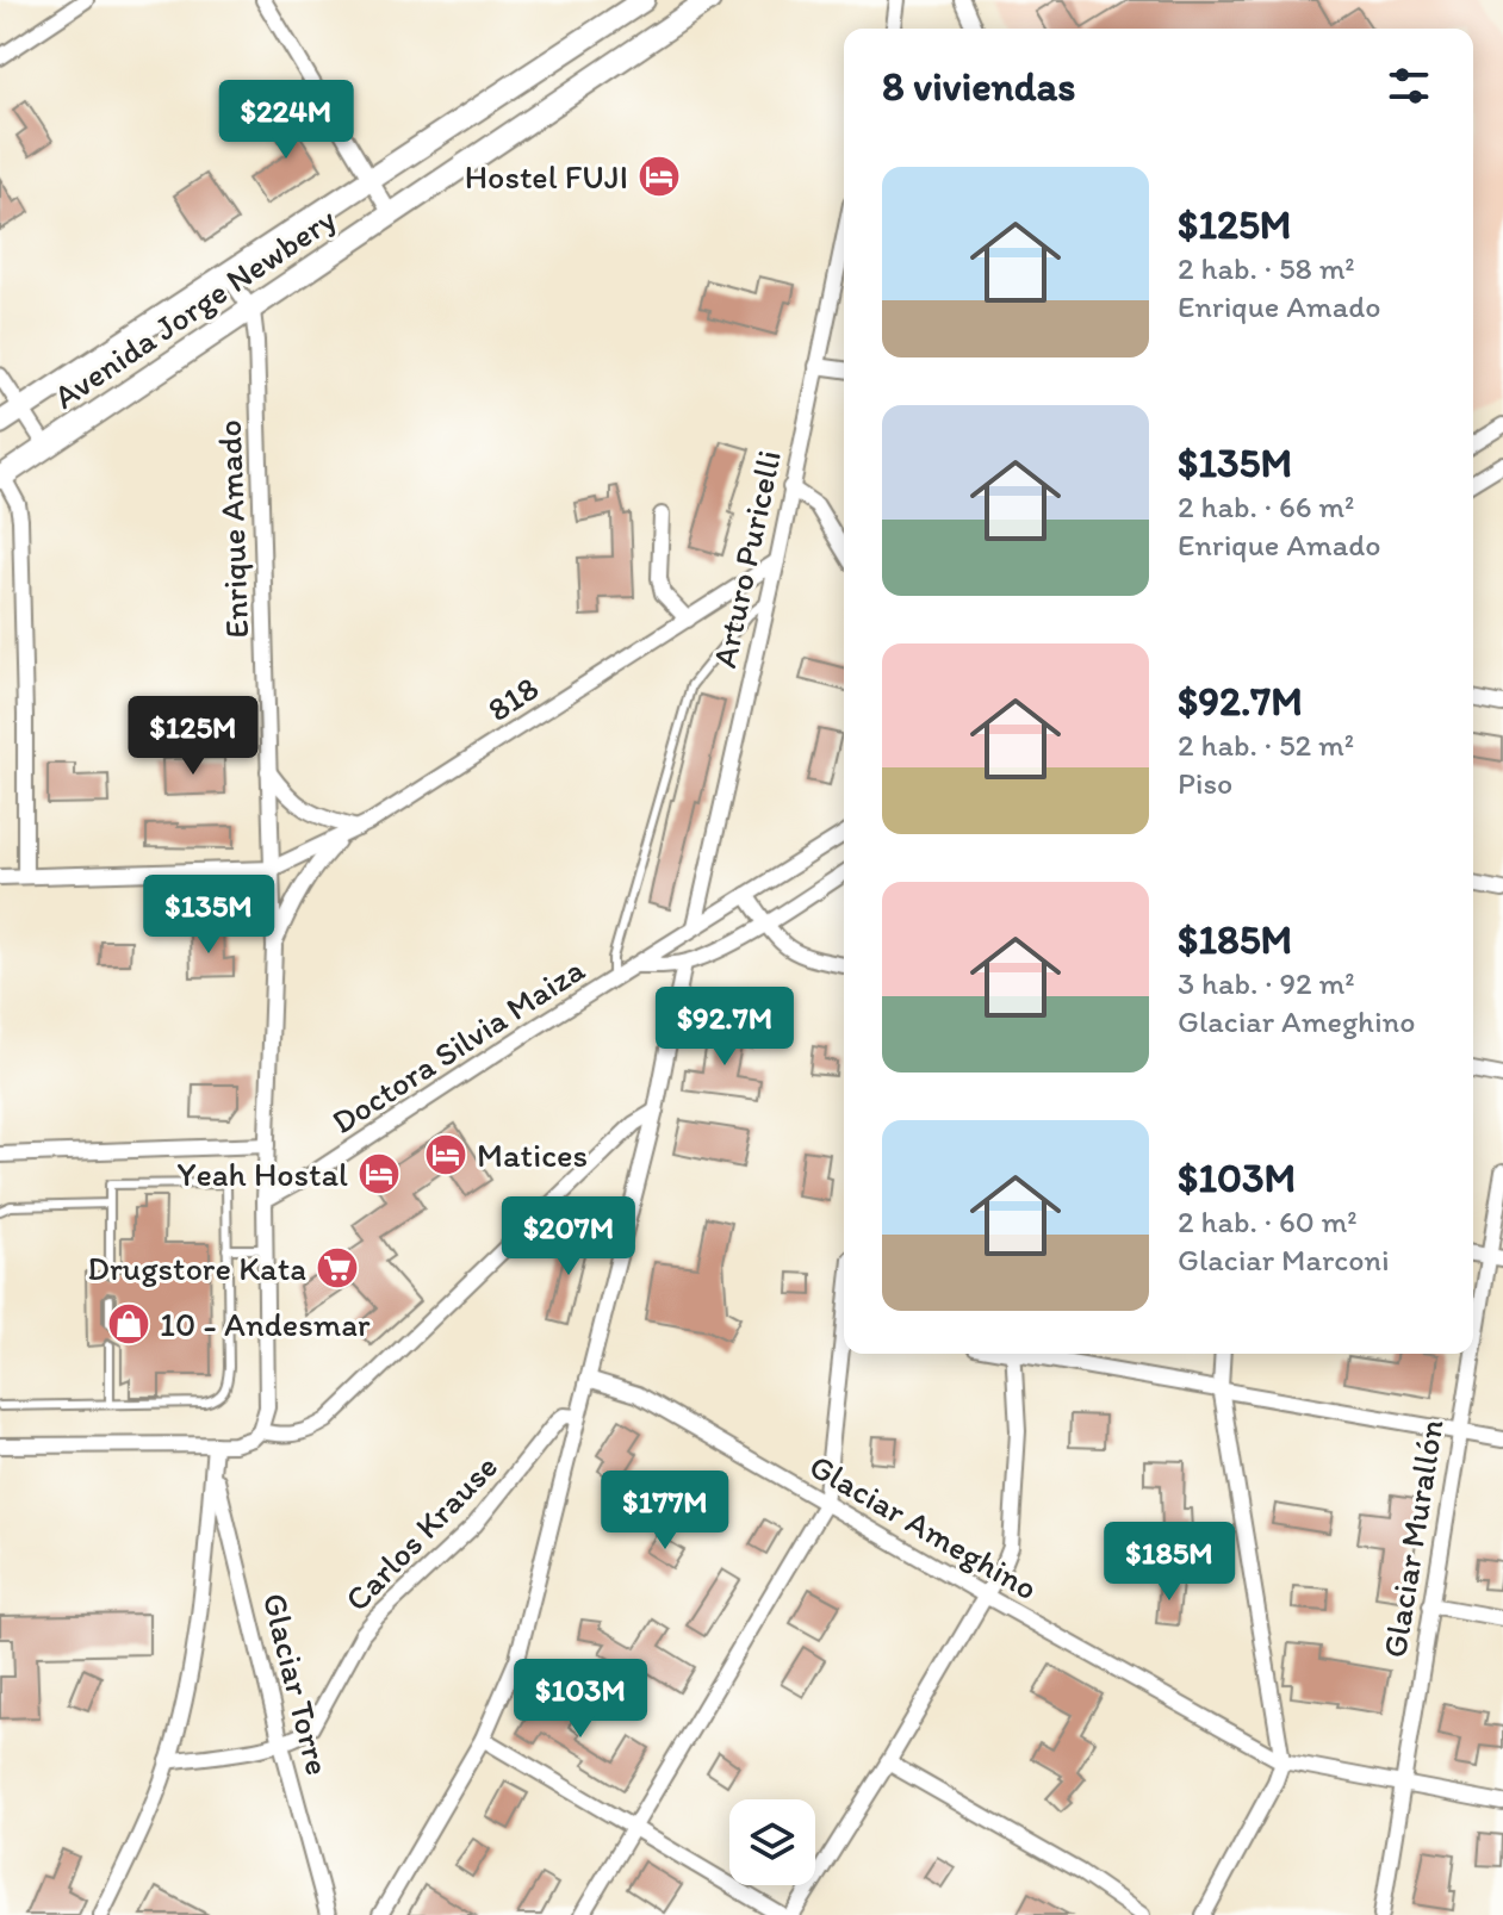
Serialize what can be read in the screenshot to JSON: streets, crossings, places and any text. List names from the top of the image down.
{
  "streets": {
    "street": [
      "Avenida Jorge Newbery",
      "Enrique Amado",
      "Arturo Puricelli",
      "818",
      "Doctora Silvia Maiza",
      "Glaciar Ameghino",
      "Carlos Krause",
      "Glaciar Murallón",
      "Glaciar Torre"
    ]
  },
  "crossings": [
    ["Avenida Jorge Newbery", "Enrique Amado"],
    ["Enrique Amado", "818"],
    ["Enrique Amado", "Doctora Silvia Maiza"],
    ["Arturo Puricelli", "818"],
    ["Arturo Puricelli", "Doctora Silvia Maiza"],
    ["Glaciar Ameghino", "Glaciar Murallón"],
    ["Carlos Krause", "Glaciar Torre"]
  ],
  "places": {
    "hotel": ["Hostel FUJI", "Matices", "Yeah Hostal"],
    "supermarket": ["Drugstore Kata"],
    "shop": ["10 - Andesmar"]
  },
  "page": {
    "heading": "8 viviendas",
    "price": [
      "$224M",
      "$125M",
      "$135M",
      "$92.7M",
      "$207M",
      "$177M",
      "$185M",
      "$103M"
    ],
    "list": [
      {
        "name": "$125M",
        "note": "2 hab. · 58 m² · Enrique Amado"
      },
      {
        "name": "$135M",
        "note": "2 hab. · 66 m² · Enrique Amado"
      },
      {
        "name": "$92.7M",
        "note": "2 hab. · 52 m² · Piso"
      },
      {
        "name": "$185M",
        "note": "3 hab. · 92 m² · Glaciar Ameghino"
      },
      {
        "name": "$103M",
        "note": "2 hab. · 60 m² · Glaciar Marconi"
      }
    ]
  }
}
